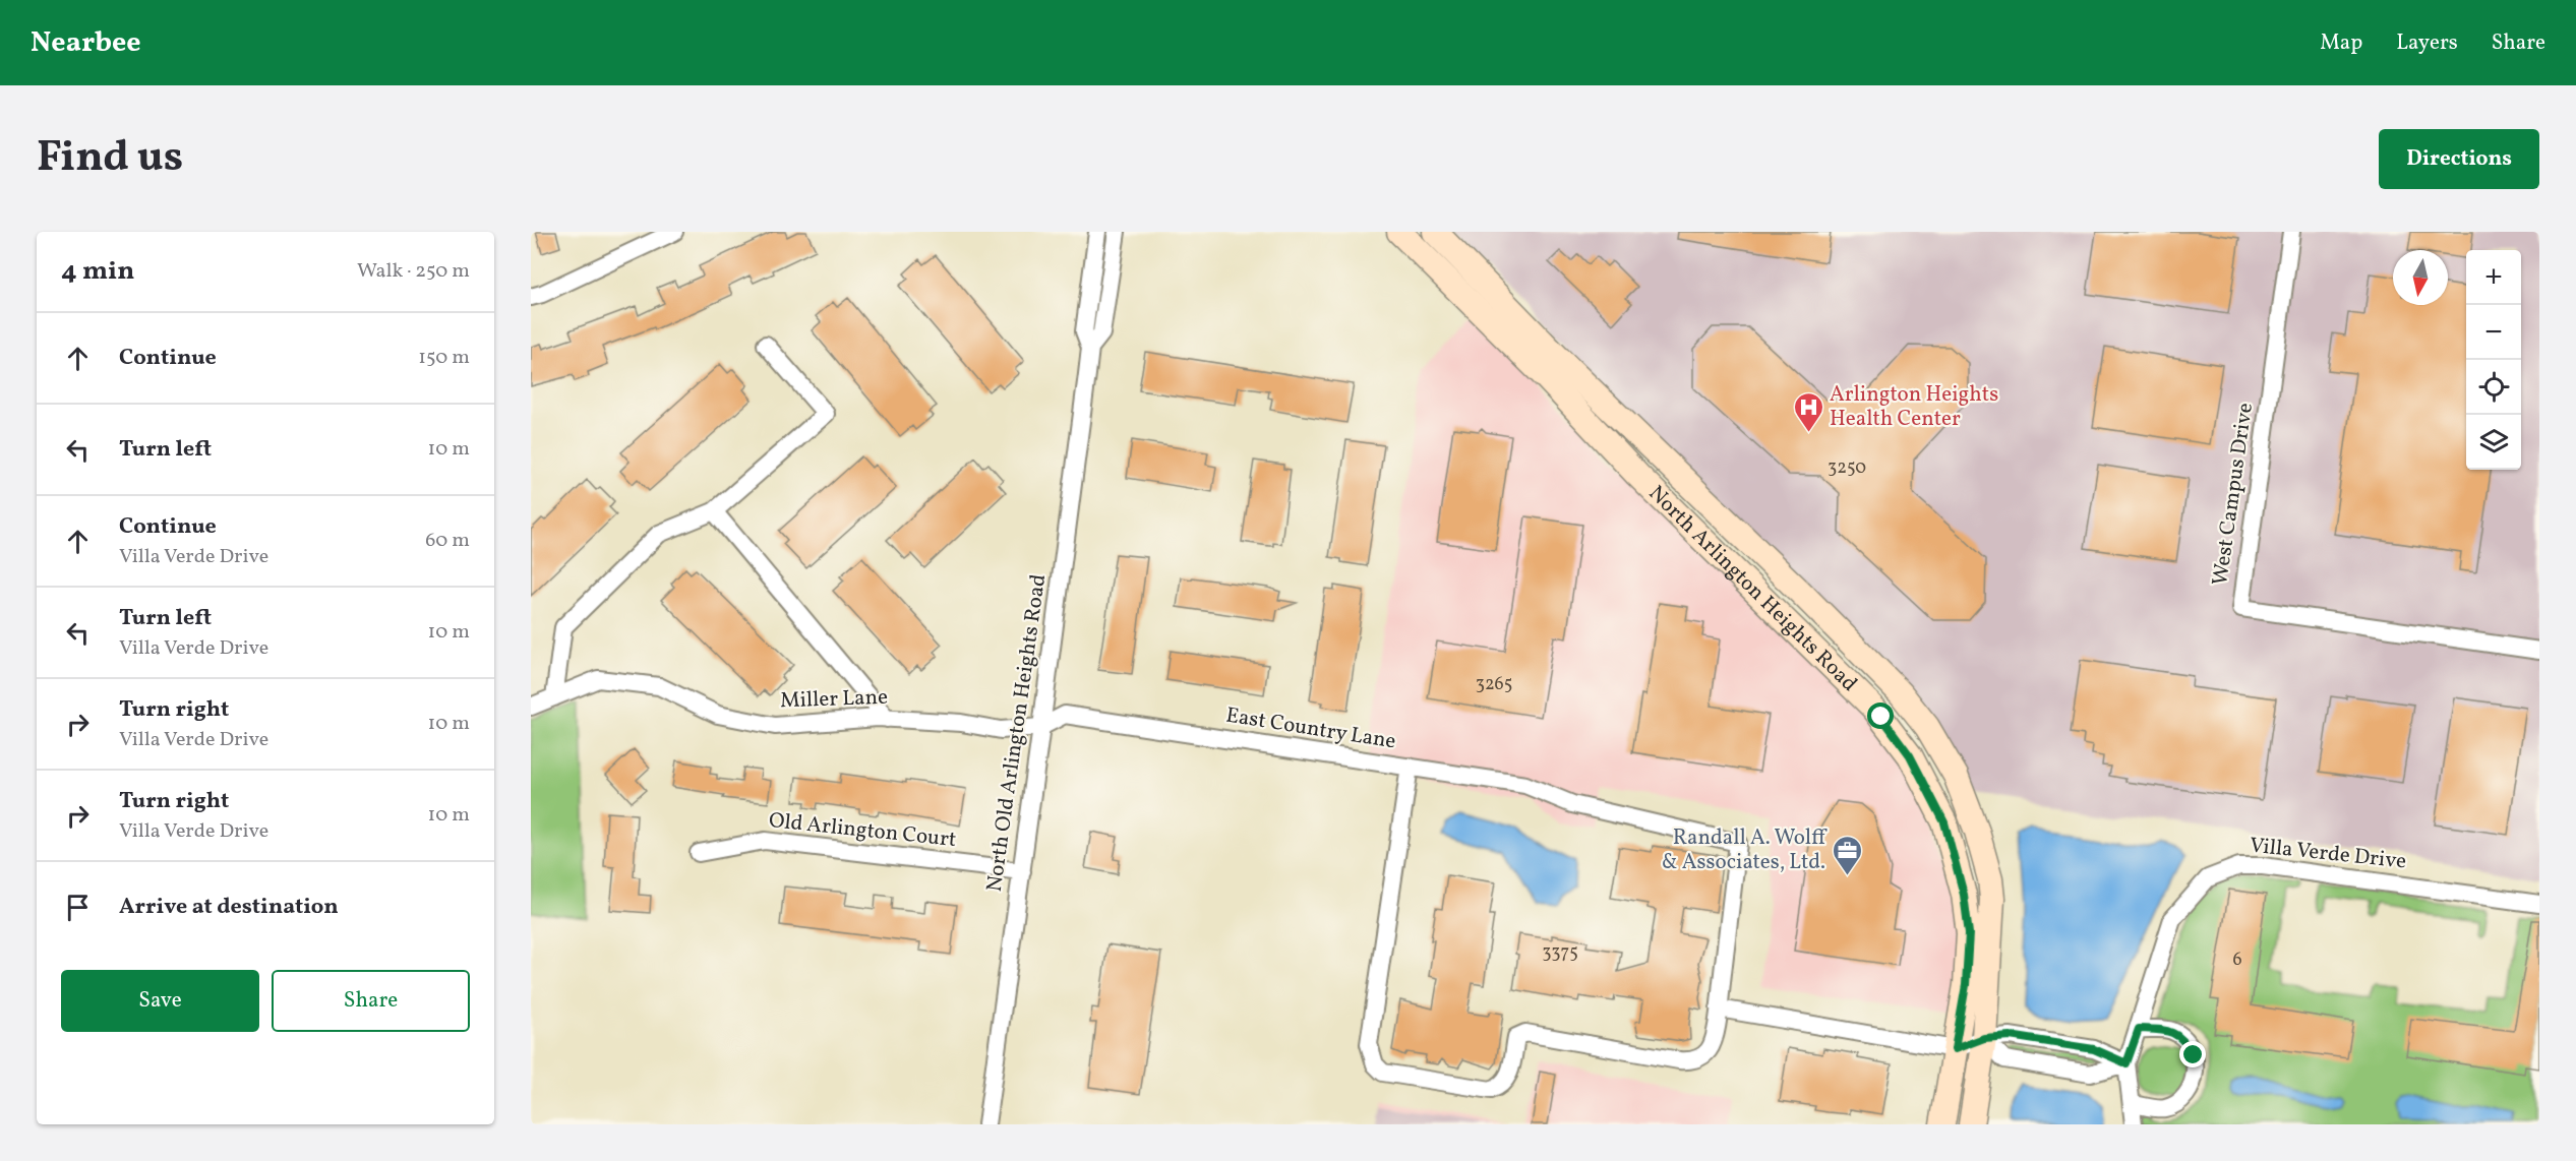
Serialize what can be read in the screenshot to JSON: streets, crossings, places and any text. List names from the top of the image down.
{
  "streets": {
    "main road": ["North Arlington Heights Road"],
    "street": [
      "West Campus Drive",
      "Miller Lane",
      "East Country Lane",
      "North Old Arlington Heights Road",
      "Old Arlington Court",
      "Villa Verde Drive"
    ]
  },
  "crossings": [
    ["Miller Lane", "East Country Lane"],
    ["Miller Lane", "North Old Arlington Heights Road"],
    ["East Country Lane", "North Old Arlington Heights Road"],
    ["North Old Arlington Heights Road", "Old Arlington Court"]
  ],
  "places": {
    "hospital": ["Arlington Heights Health Center"],
    "office": ["Randall A. Wolff & Associates, Ltd."]
  },
  "house_numbers": [
    "3250",
    "3265",
    "3375",
    "6"
  ],
  "north": "bottom",
  "page": {
    "header": "Nearbee",
    "nav": ["Map", "Layers", "Share"],
    "title": "Find us",
    "buttons": [
      "Directions",
      ["Save", "Share"]
    ],
    "heading": ["4 min", "Walk · 250 m"],
    "map_buttons": ["+", "−"],
    "list": [
      ["Continue", "150 m"],
      ["Turn left", "10 m"],
      ["Continue", "Villa Verde Drive", "60 m"],
      ["Turn left", "Villa Verde Drive", "10 m"],
      ["Turn right", "Villa Verde Drive", "10 m"],
      ["Turn right", "Villa Verde Drive", "10 m"],
      "Arrive at destination"
    ]
  }
}
